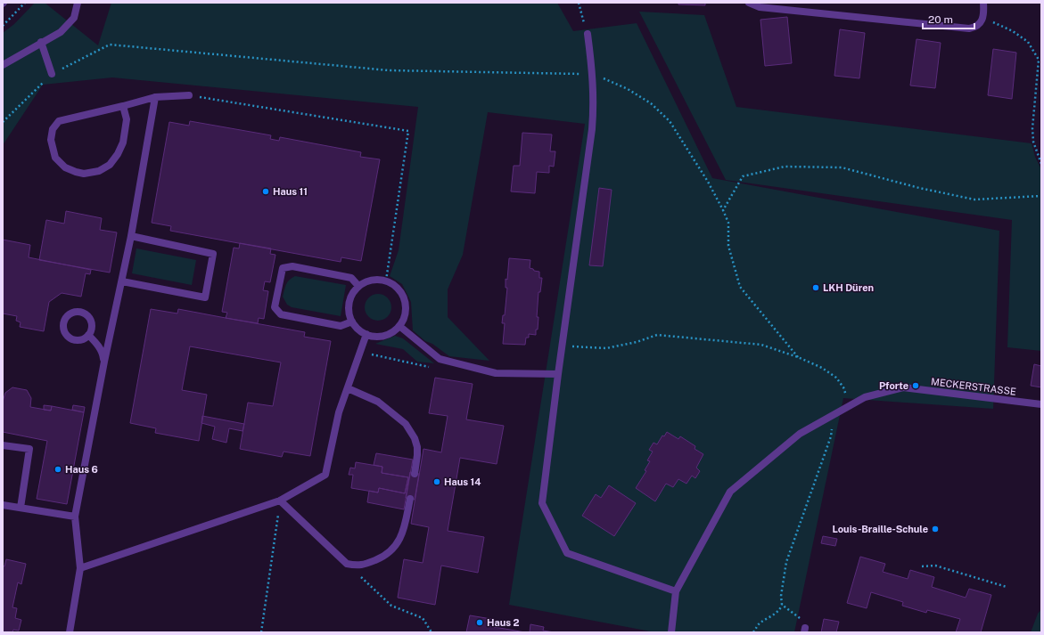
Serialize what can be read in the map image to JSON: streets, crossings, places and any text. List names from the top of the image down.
{
  "streets": {
    "street": ["MECKERSTRASSE"]
  },
  "places": [
    "Haus 11",
    "LKH Düren",
    "Pforte",
    "Haus 6",
    "Haus 14",
    "Louis-Braille-Schule",
    "Haus 2"
  ],
  "scale_bar": "20 m"
}
